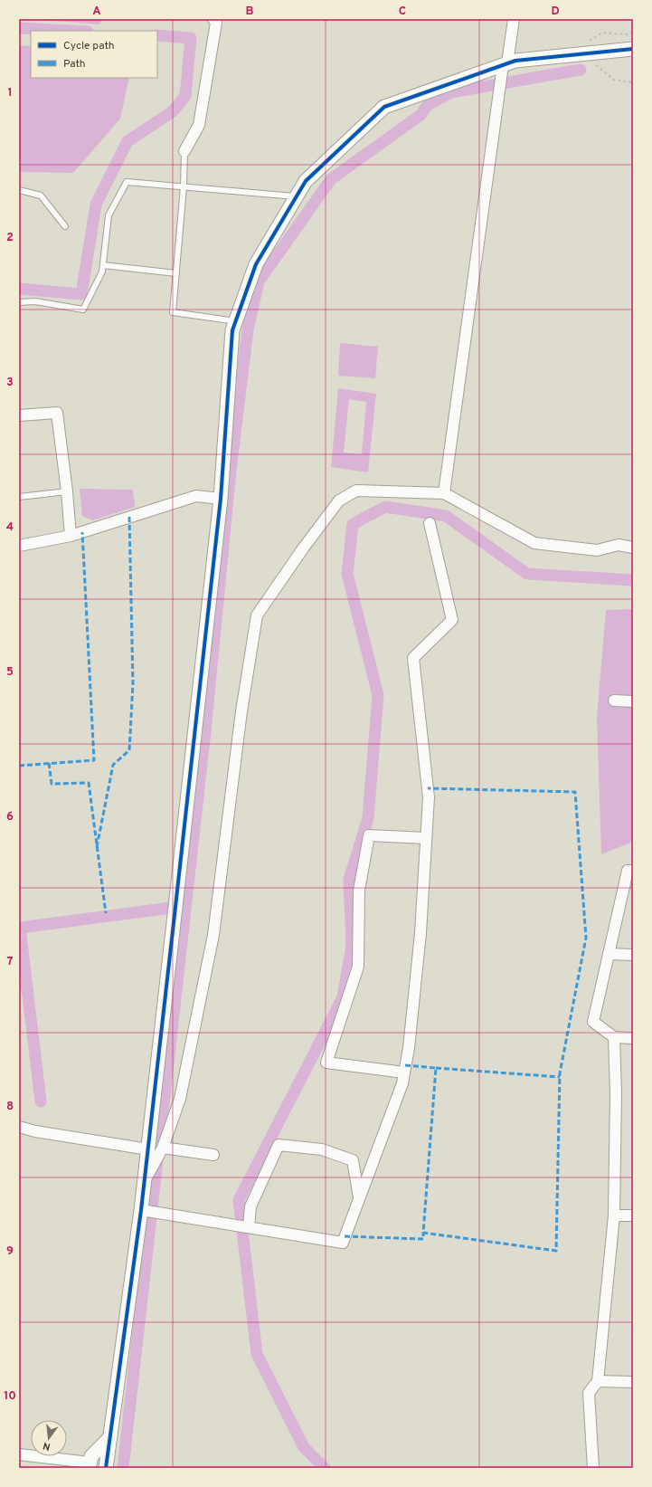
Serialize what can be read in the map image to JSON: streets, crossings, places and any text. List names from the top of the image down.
{
  "legend": ["Cycle path", "Path"],
  "north": "bottom",
  "grid": {
    "columns": [
      "A",
      "B",
      "C",
      "D"
    ],
    "rows": [
      "1",
      "2",
      "3",
      "4",
      "5",
      "6",
      "7",
      "8",
      "9",
      "10"
    ]
  }
}
